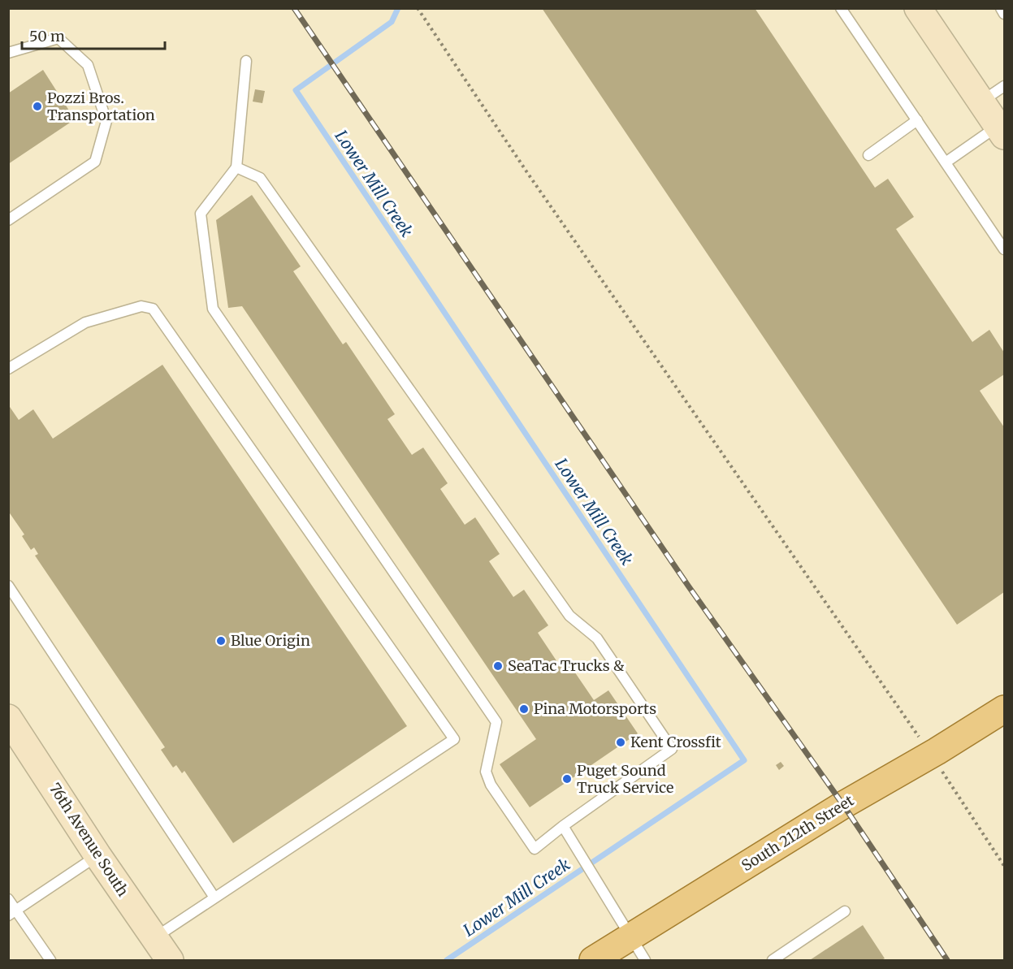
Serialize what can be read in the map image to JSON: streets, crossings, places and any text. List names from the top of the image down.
{
  "streets": {
    "main road": ["South 212th Street"],
    "street": ["76th Avenue South"]
  },
  "water": ["Lower Mill Creek"],
  "places": [
    "Pozzi Bros. Transportation",
    "Blue Origin",
    "SeaTac Trucks &",
    "Pina Motorsports",
    "Kent Crossfit",
    "Puget Sound Truck Service"
  ],
  "scale_bar": "50 m"
}
